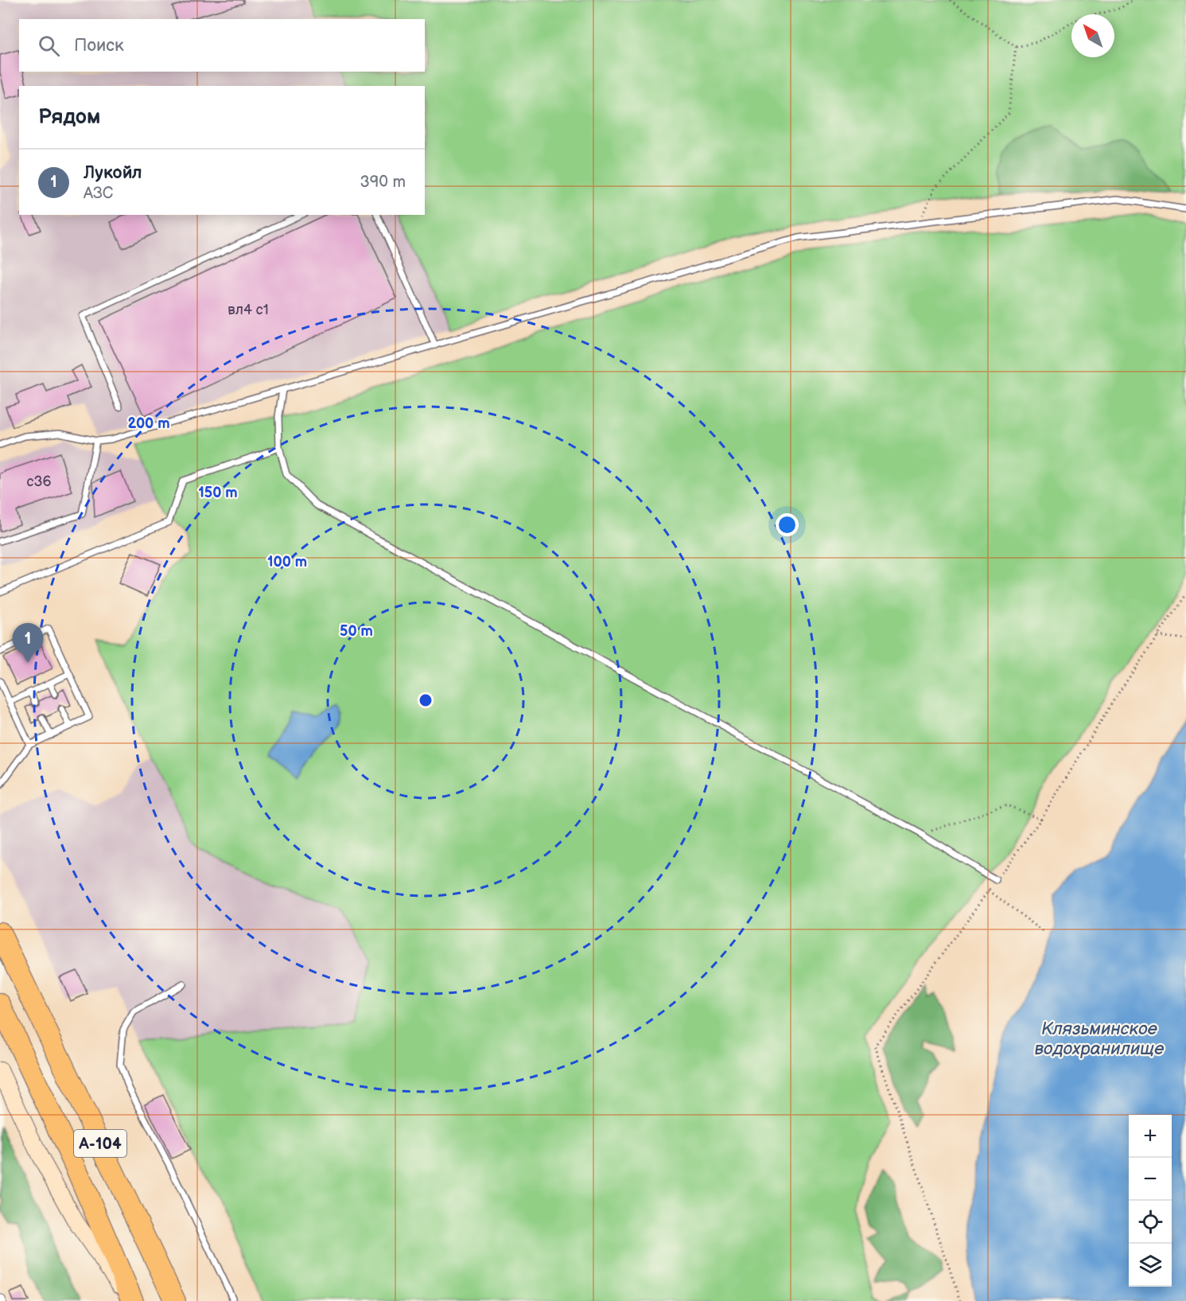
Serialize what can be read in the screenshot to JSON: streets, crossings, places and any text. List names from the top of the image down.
{
  "streets": {
    "highway": ["А-104"]
  },
  "water": ["Клязьминское водохранилище"],
  "house_numbers": ["вл4 с1", "с36"],
  "north": "top left",
  "page": {
    "search": "Поиск",
    "heading": "Рядом",
    "list": [
      {
        "mark": "1",
        "name": "Лукойл",
        "note": "АЗС",
        "value": "390 m"
      }
    ],
    "pins": "1",
    "map_buttons": ["+", "−"]
  },
  "rings": [
    "200 m",
    "150 m",
    "100 m",
    "50 m"
  ]
}
